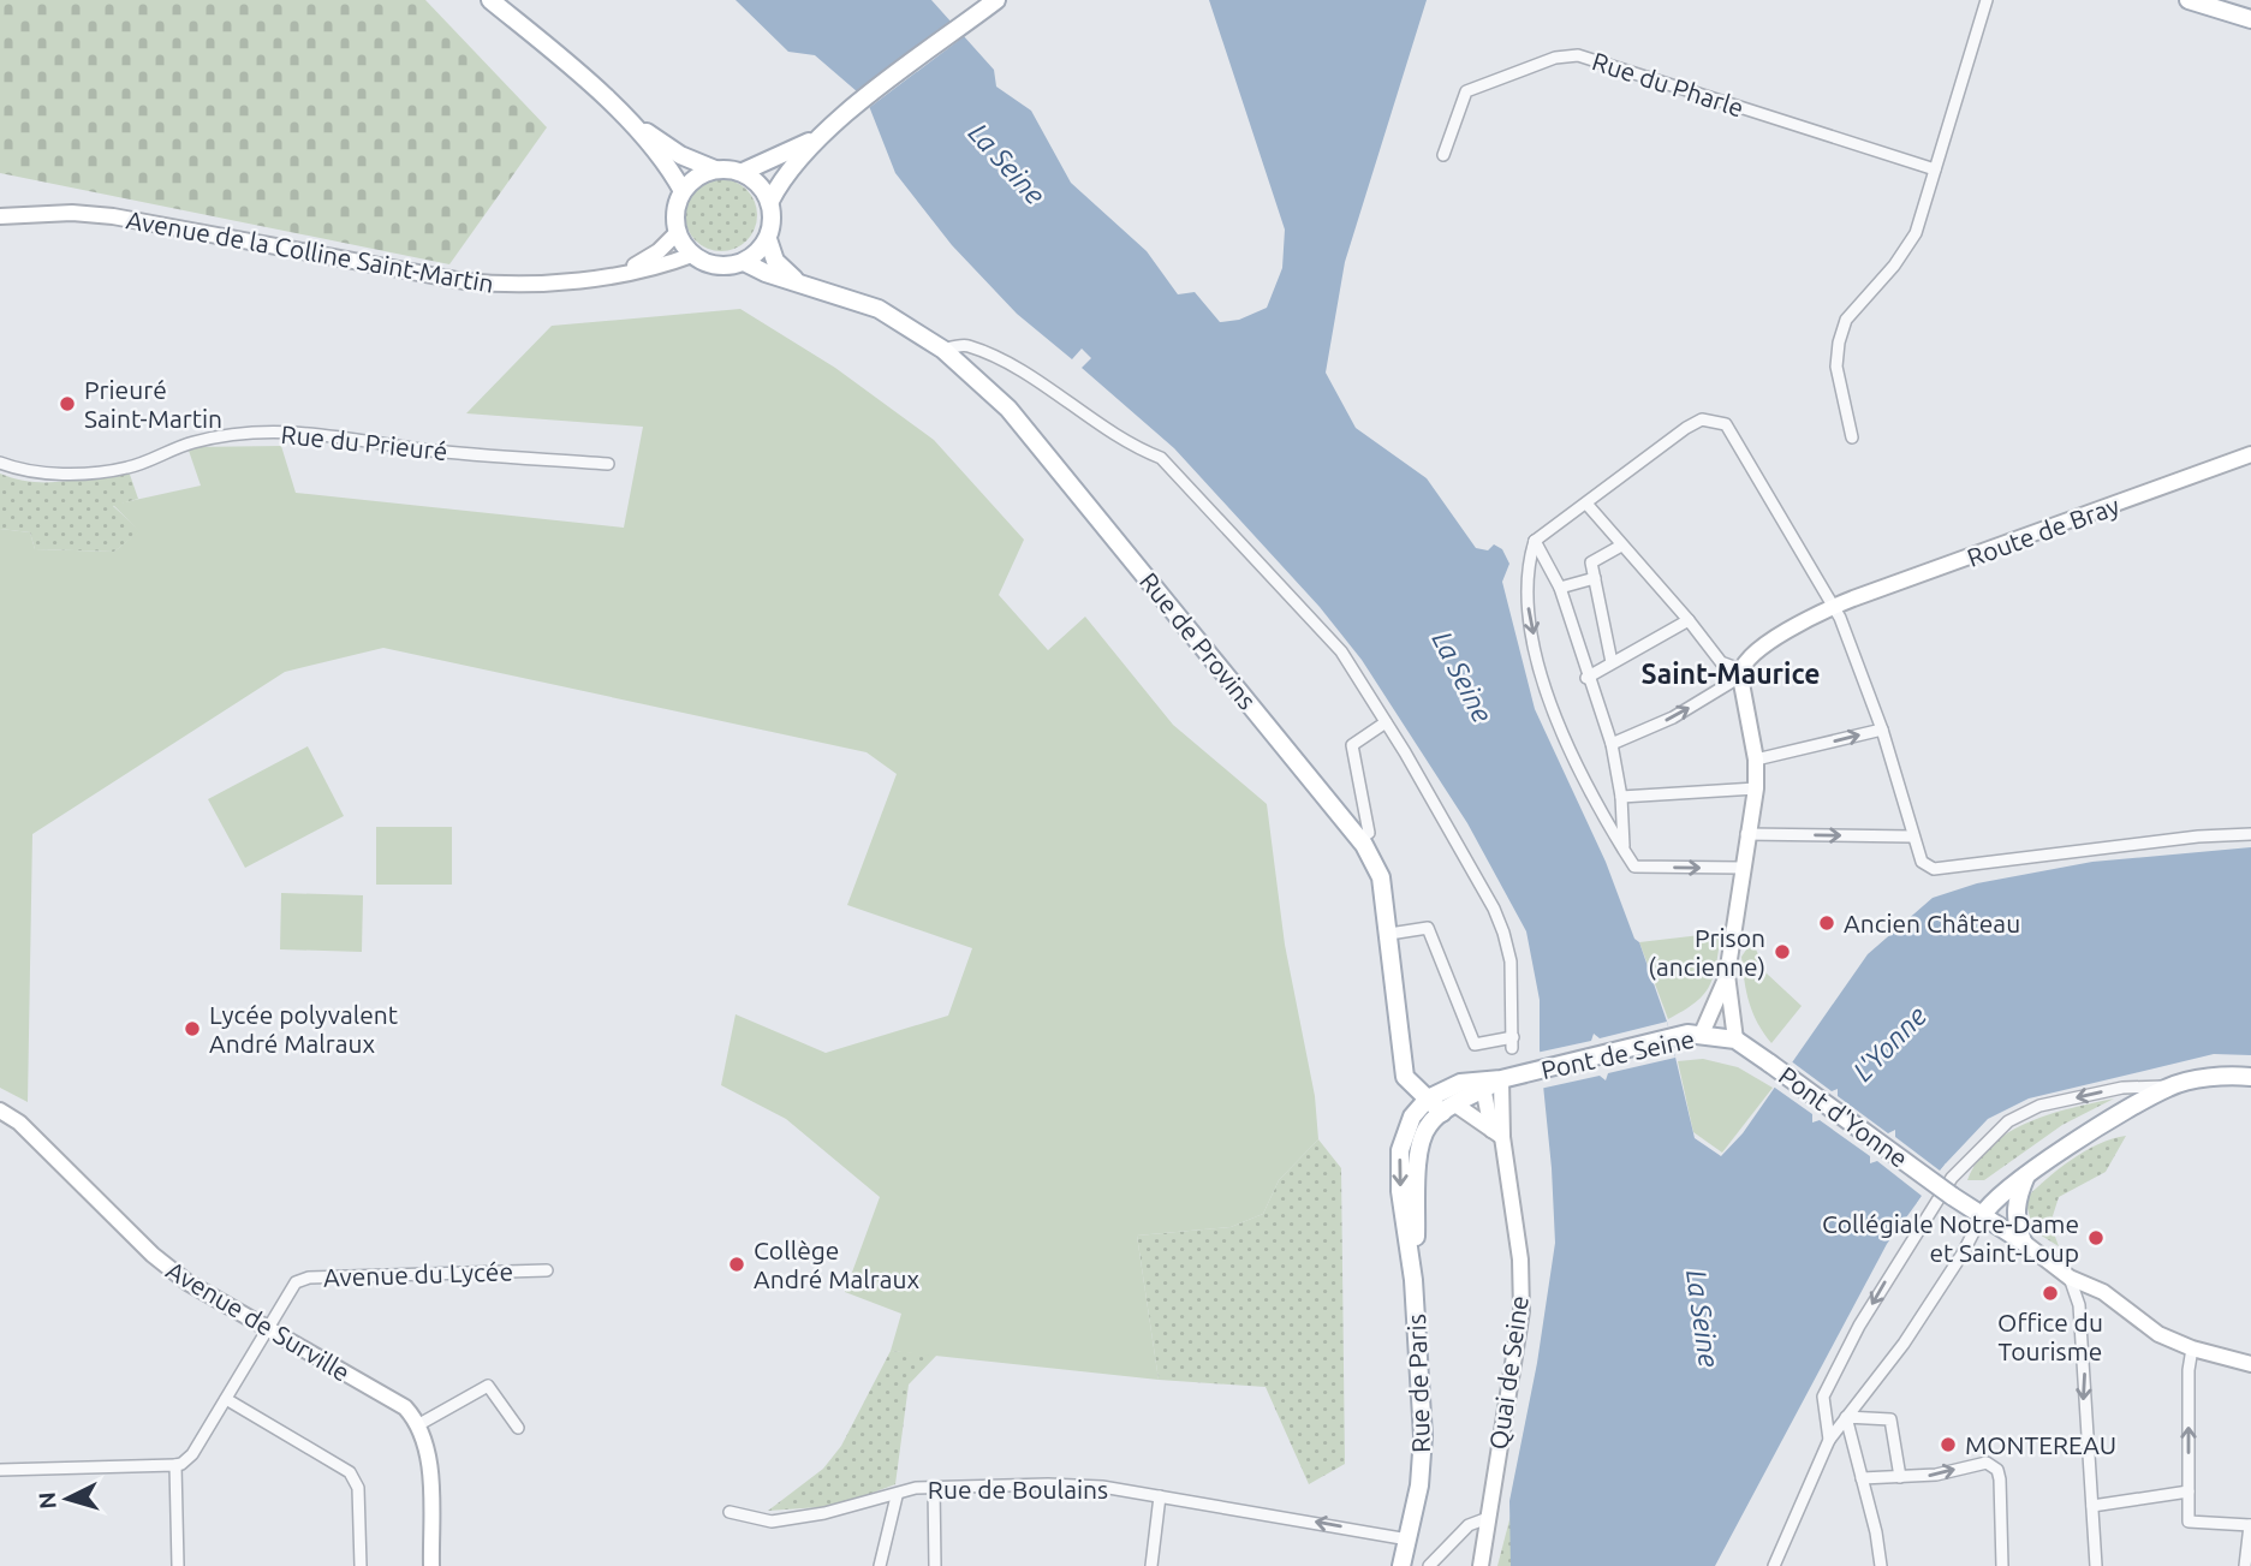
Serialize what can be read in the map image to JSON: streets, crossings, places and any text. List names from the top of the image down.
{
  "streets": {
    "main road": [
      "Avenue de la Colline Saint-Martin",
      "Route de Bray",
      "Rue de Provins",
      "Pont de Seine",
      "Pont d'Yonne",
      "Avenue de Surville",
      "Quai de Seine",
      "Rue de Paris"
    ],
    "street": [
      "Rue du Pharle",
      "Rue du Prieuré",
      "Avenue du Lycée",
      "Rue de Boulains"
    ]
  },
  "crossings": [
    ["Avenue de la Colline Saint-Martin", "Rue de Provins"],
    ["Rue de Provins", "Rue de Paris"],
    ["Pont de Seine", "Pont d'Yonne"],
    ["Pont de Seine", "Quai de Seine"],
    ["Pont de Seine", "Rue de Paris"],
    ["Avenue du Lycée", "Avenue de Surville"],
    ["Quai de Seine", "Rue de Paris"],
    ["Rue de Paris", "Rue de Boulains"]
  ],
  "one_way": ["Rue de Boulains"],
  "districts": ["Saint-Maurice"],
  "water": ["La Seine", "L'Yonne"],
  "places": [
    "Prieuré Saint-Martin",
    "Ancien Château",
    "Prison (ancienne)",
    "Lycée polyvalent André Malraux",
    "Collégiale Notre-Dame et Saint-Loup",
    "Collège André Malraux",
    "Office du Tourisme",
    "MONTEREAU"
  ],
  "north": "left"
}
